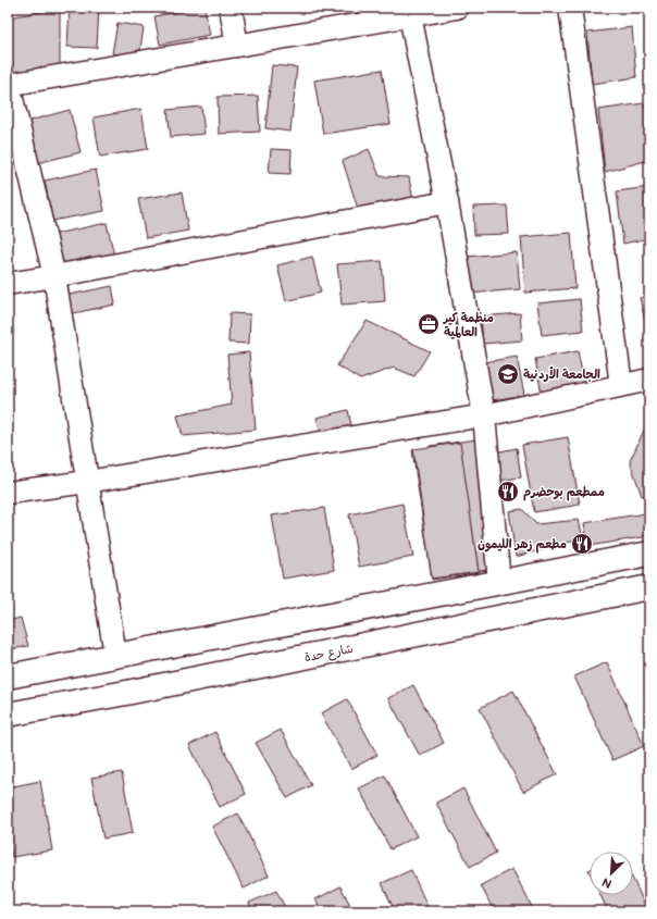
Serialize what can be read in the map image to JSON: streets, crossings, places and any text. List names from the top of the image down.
{
  "streets": {
    "main road": ["شارع حدة"]
  },
  "places": {
    "office": ["منظمة كير العالمية"],
    "school or university": ["الجامعة الأردنية"],
    "restaurant": ["ممطعم بوحضرم", "مطعم زهر الليمون"]
  },
  "north": "bottom left"
}
